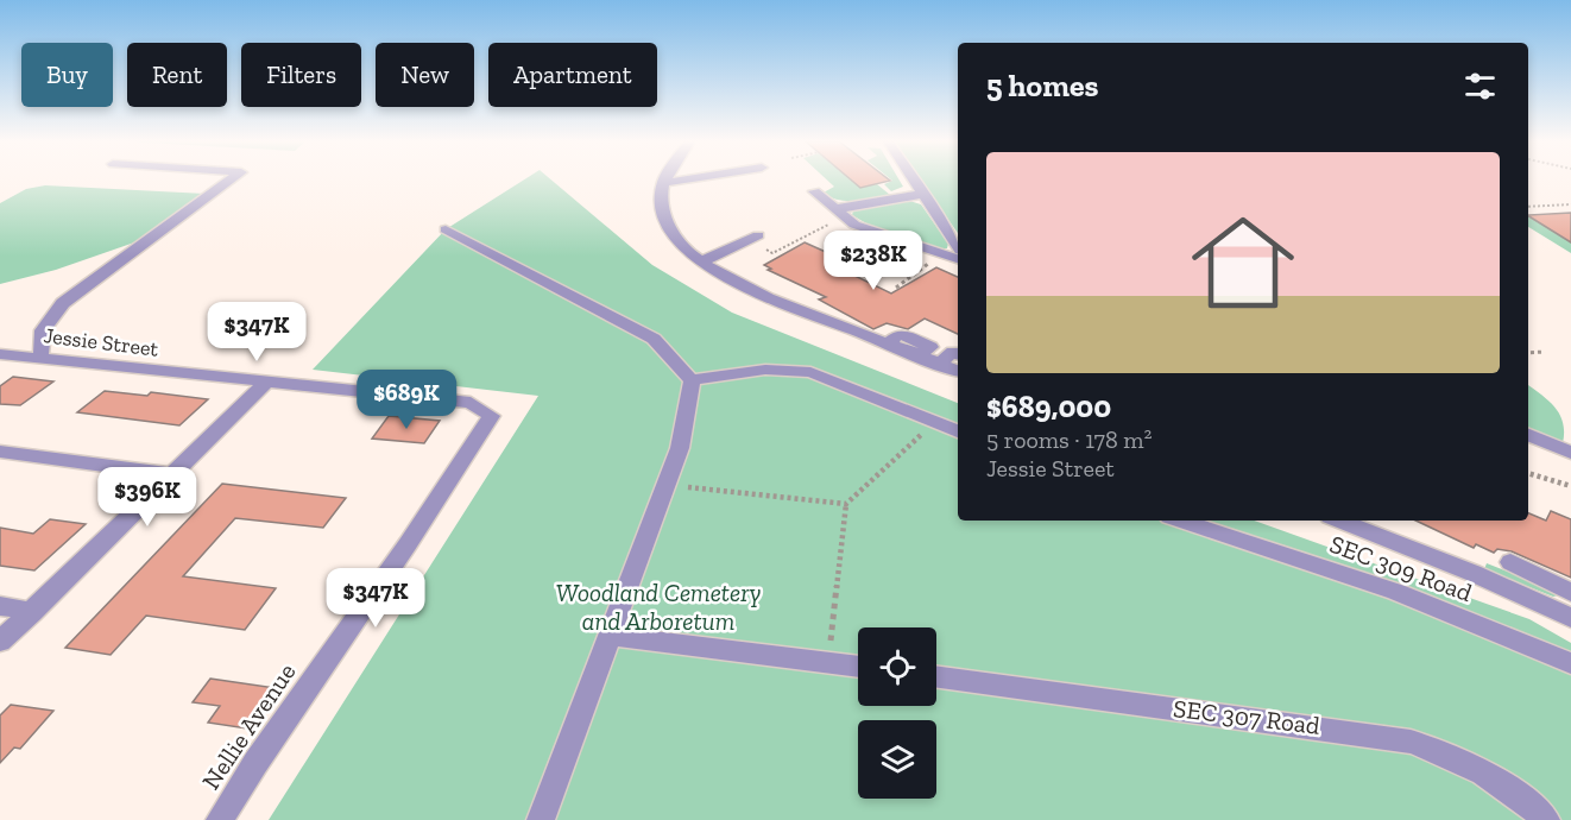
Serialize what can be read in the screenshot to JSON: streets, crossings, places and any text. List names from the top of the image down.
{
  "streets": {
    "street": [
      "Jessie Street",
      "SEC 309 Road",
      "SEC 307 Road",
      "Nellie Avenue"
    ]
  },
  "crossings": [
    ["Jessie Street", "Nellie Avenue"]
  ],
  "parks": ["Woodland Cemetery and Arboretum"],
  "page": {
    "chip": [
      "Buy",
      "Rent",
      "Filters",
      "New",
      "Apartment"
    ],
    "heading": "5 homes",
    "list": [
      {
        "name": "$689,000",
        "note": "5 rooms · 178 m² · Jessie Street"
      }
    ],
    "price": [
      "$238K",
      "$347K",
      "$689K",
      "$396K",
      "$347K"
    ]
  }
}
